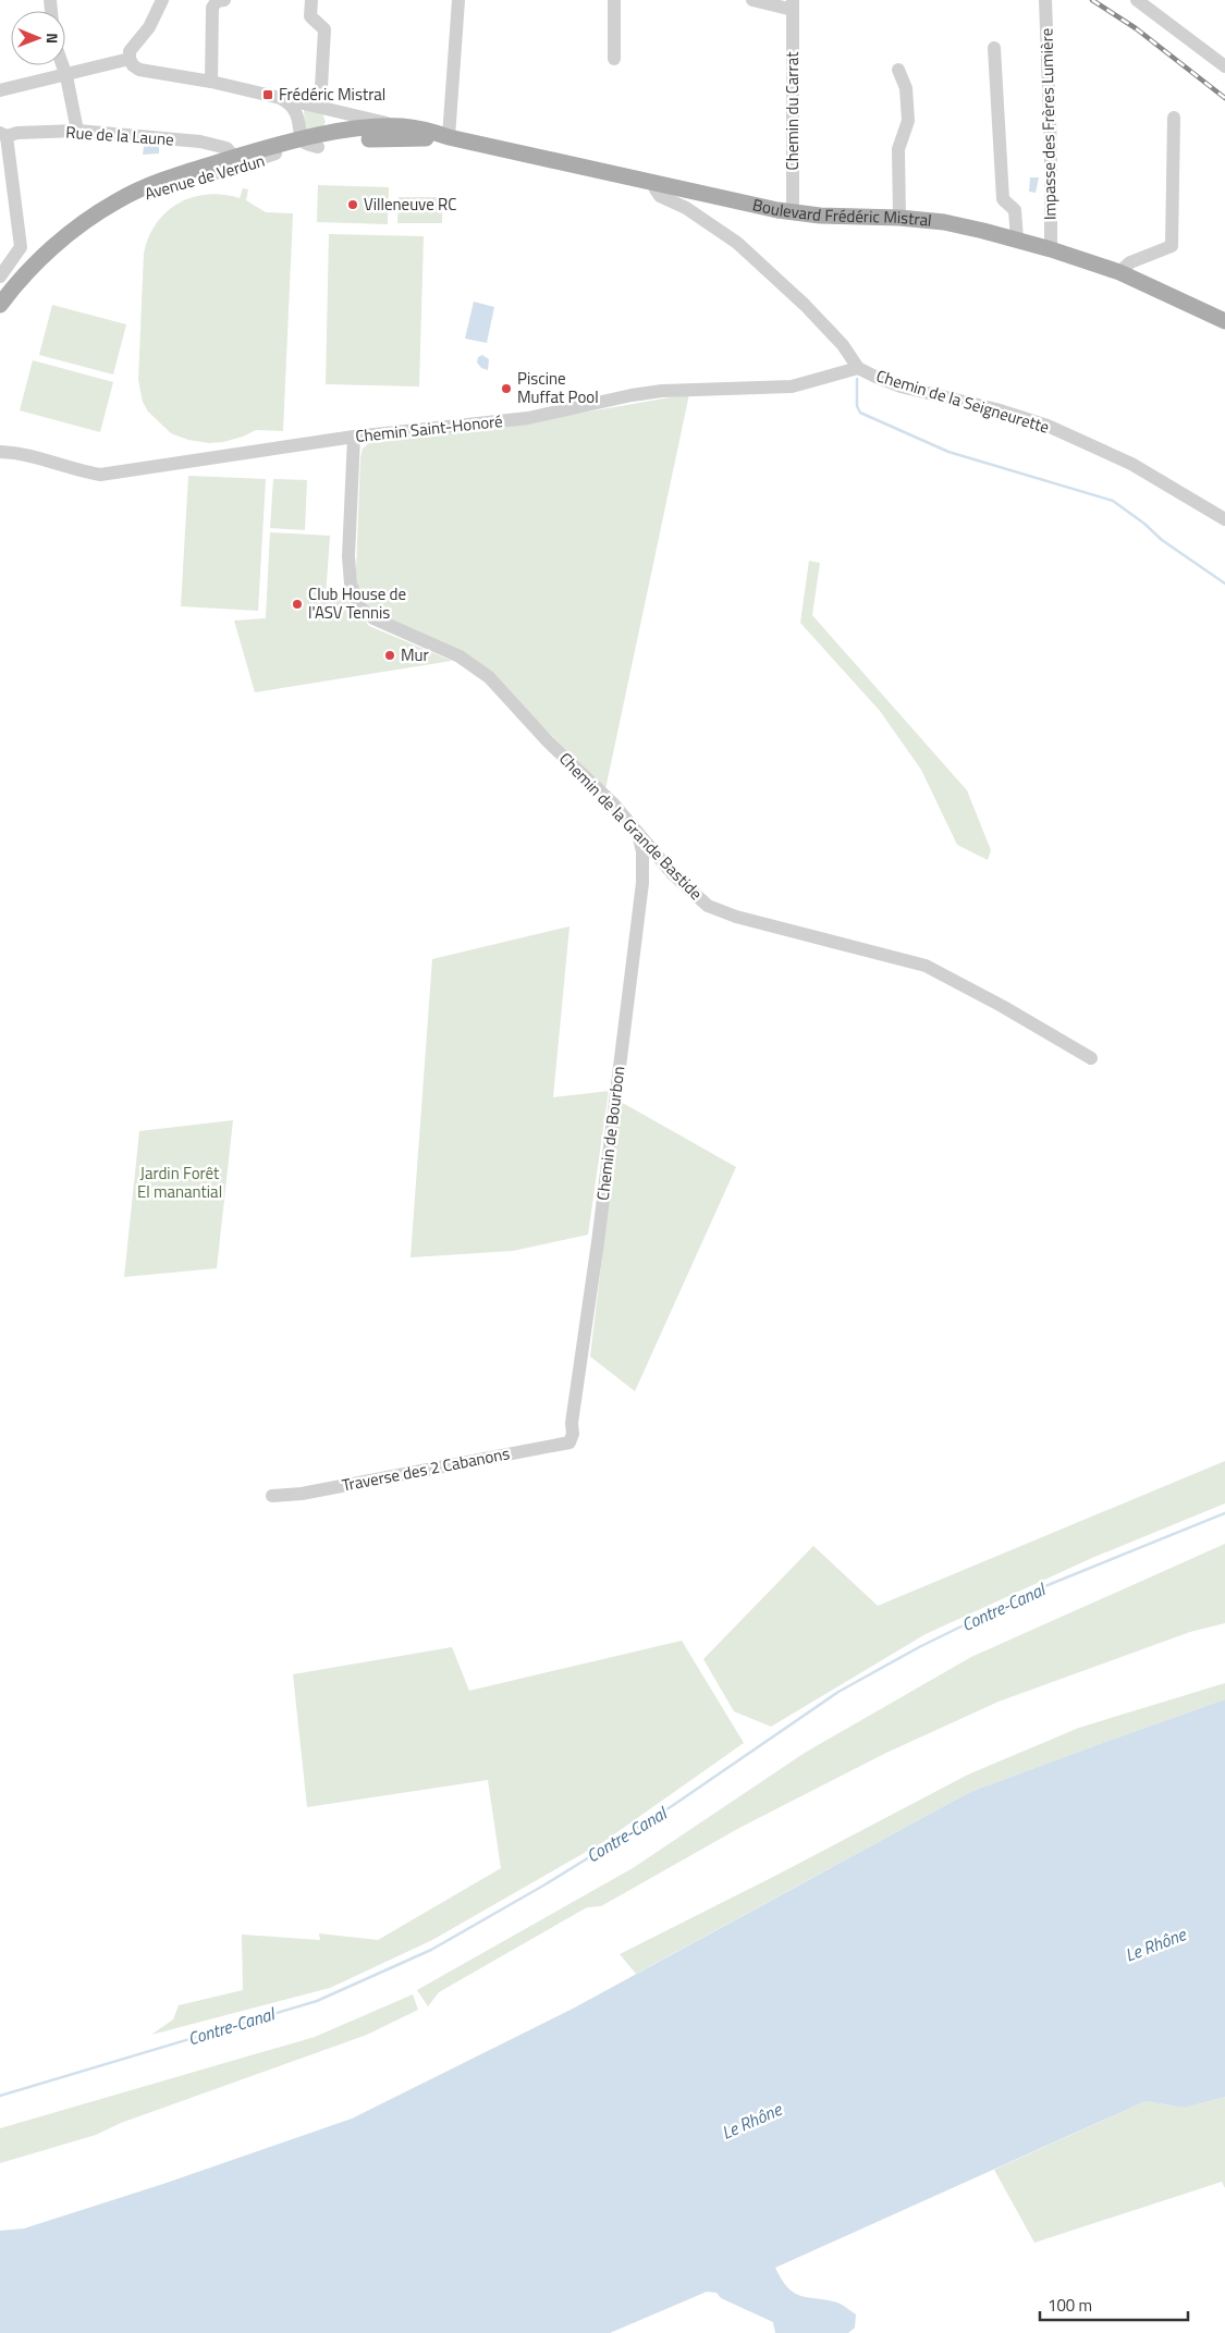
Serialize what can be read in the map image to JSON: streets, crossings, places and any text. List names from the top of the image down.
{
  "streets": {
    "main road": ["Avenue de Verdun", "Boulevard Frédéric Mistral"],
    "street": [
      "Chemin du Carrat",
      "Impasse des Frères Lumière",
      "Rue de la Laune",
      "Chemin de la Seigneurette",
      "Chemin Saint-Honoré",
      "Chemin de la Grande Bastide",
      "Chemin de Bourbon",
      "Traverse des 2 Cabanons"
    ]
  },
  "crossings": [
    ["Chemin du Carrat", "Boulevard Frédéric Mistral"],
    ["Impasse des Frères Lumière", "Boulevard Frédéric Mistral"],
    ["Rue de la Laune", "Avenue de Verdun"],
    ["Avenue de Verdun", "Boulevard Frédéric Mistral"],
    ["Boulevard Frédéric Mistral", "Chemin de la Seigneurette"],
    ["Chemin de la Seigneurette", "Chemin Saint-Honoré"],
    ["Chemin Saint-Honoré", "Chemin de la Grande Bastide"],
    ["Chemin de la Grande Bastide", "Chemin de Bourbon"],
    ["Chemin de Bourbon", "Traverse des 2 Cabanons"]
  ],
  "water": ["Contre-Canal", "Le Rhône"],
  "parks": ["Jardin Forêt El manantial"],
  "places": {
    "transit": ["Frédéric Mistral"],
    "other": [
      "Villeneuve RC",
      "Piscine Muffat Pool",
      "Club House de l'ASV Tennis",
      "Mur"
    ]
  },
  "scale_bar": "100 m",
  "north": "right"
}
